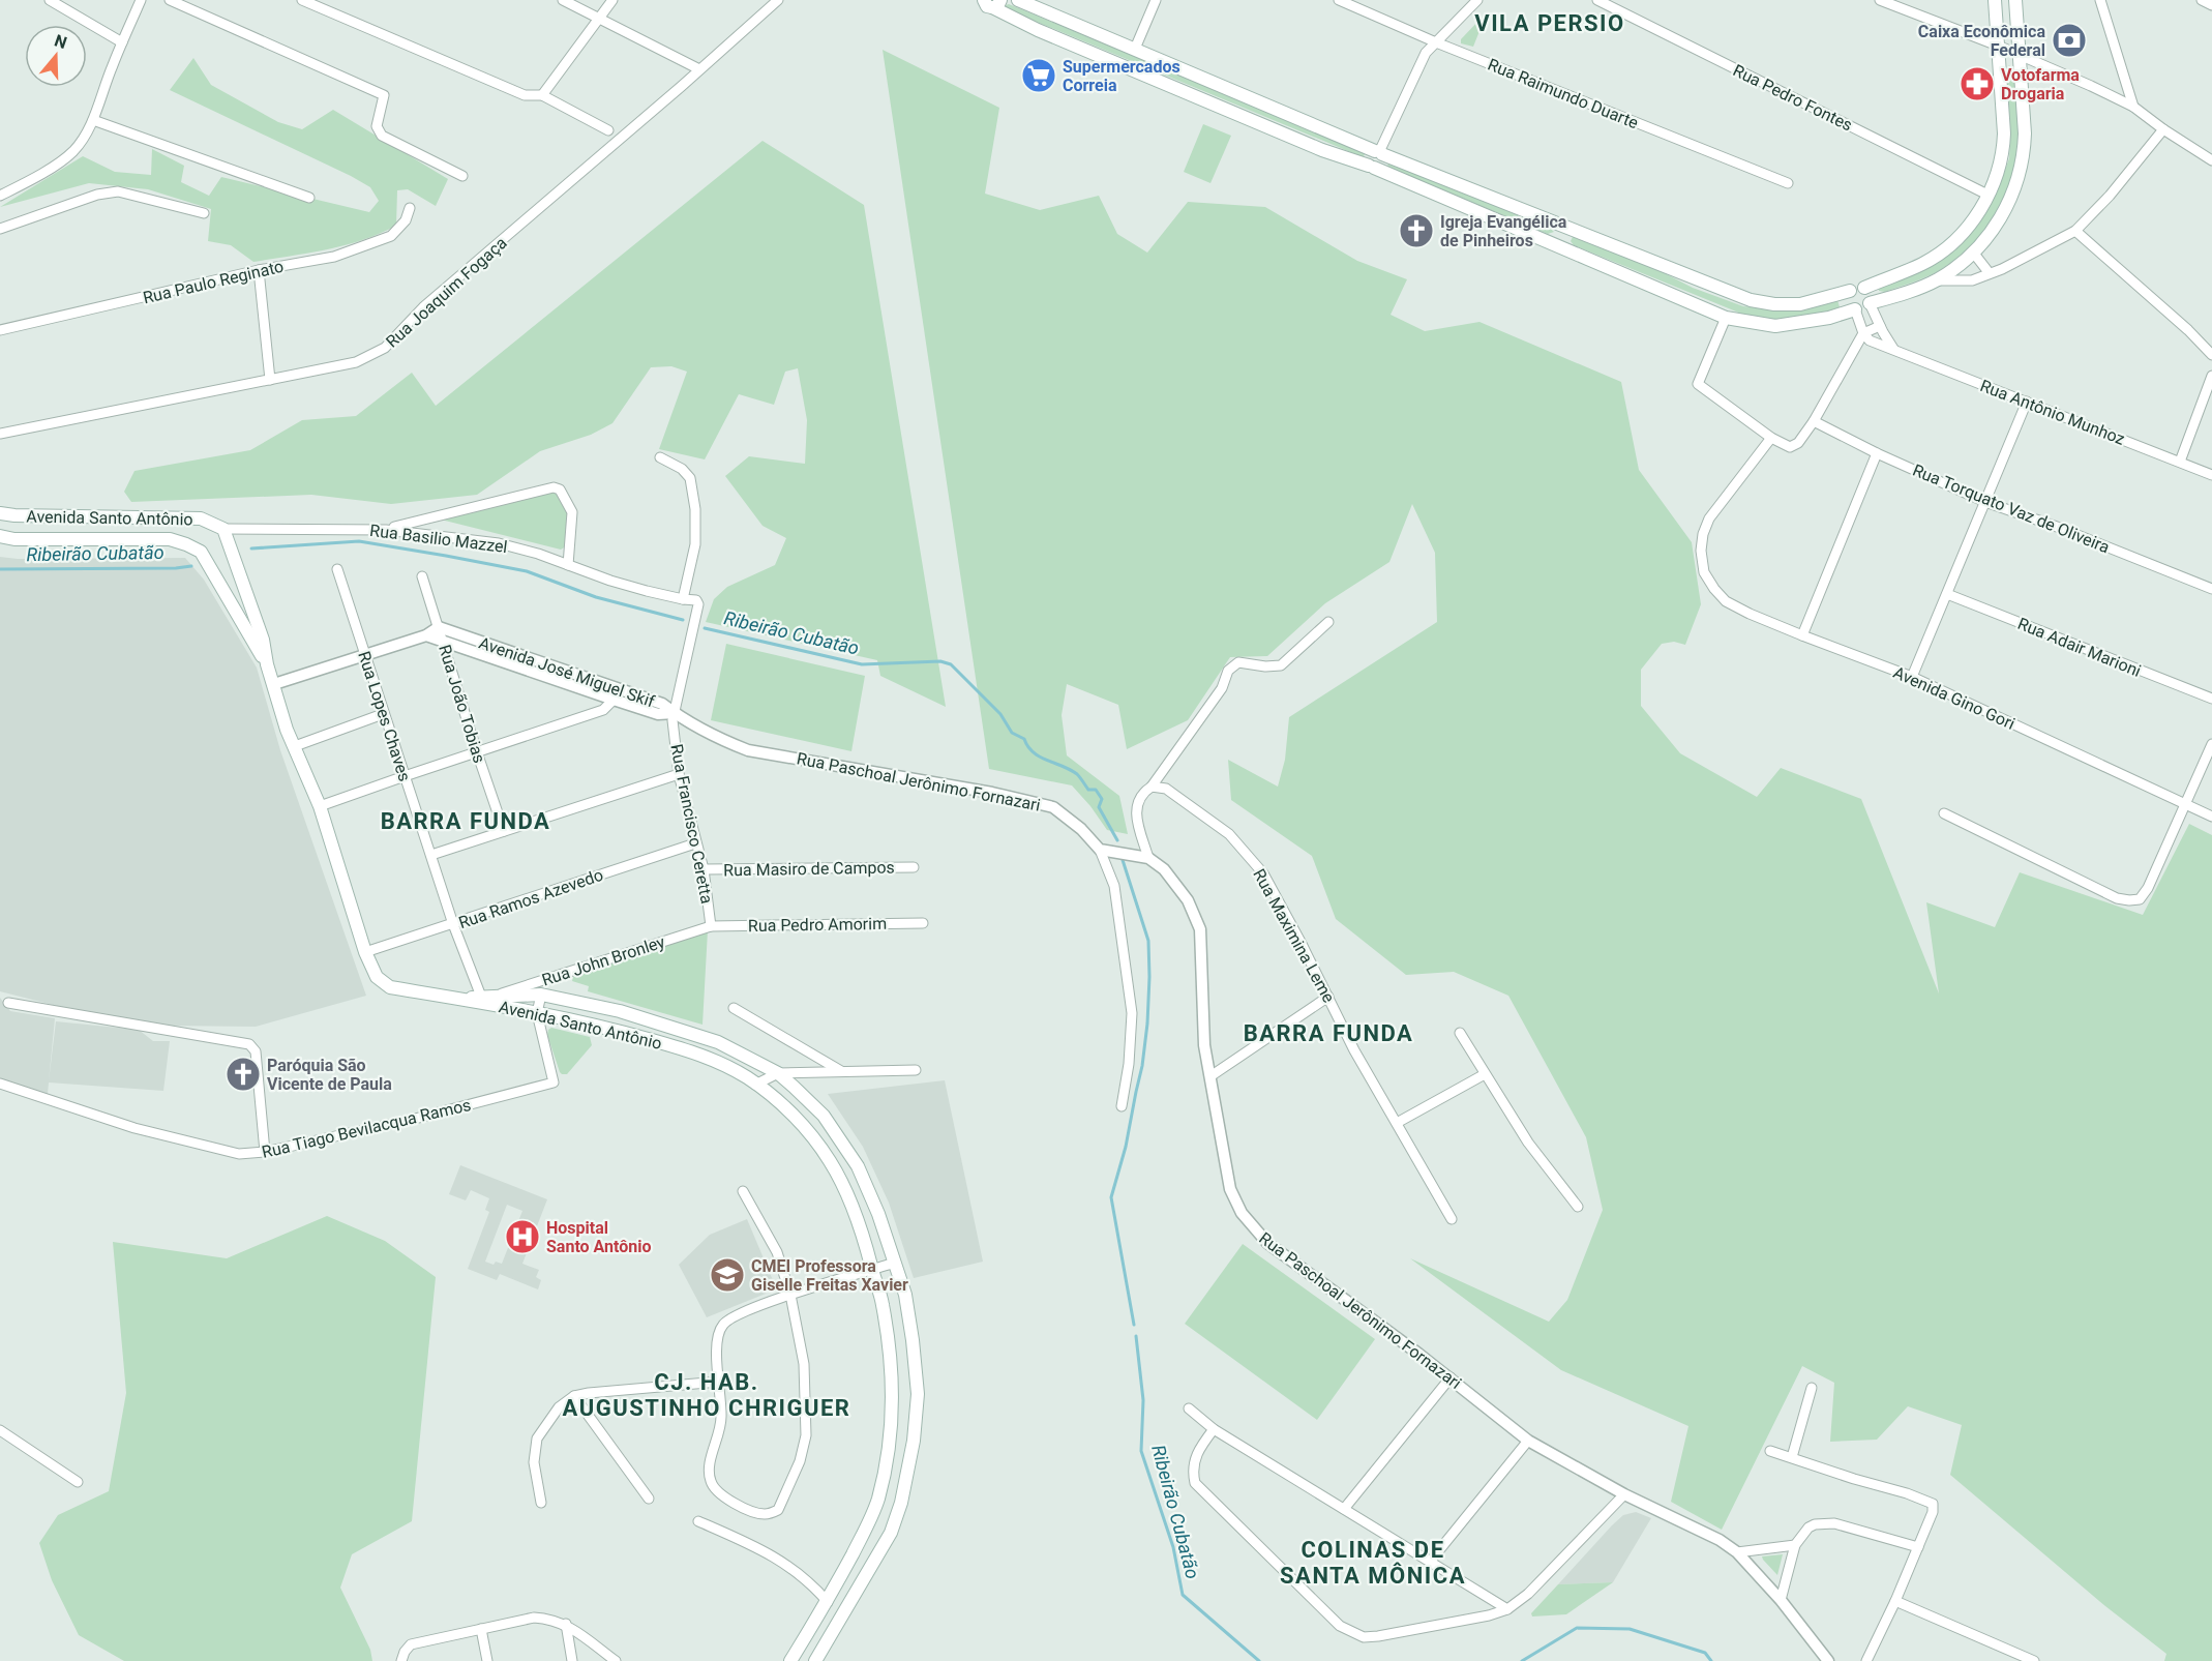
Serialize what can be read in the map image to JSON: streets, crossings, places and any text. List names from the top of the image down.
{
  "streets": {
    "main road": ["Avenida Santo Antônio"],
    "street": [
      "Rua Raimundo Duarte",
      "Rua Pedro Fontes",
      "Rua Paulo Reginato",
      "Rua Joaquim Fogaça",
      "Rua Antônio Munhoz",
      "Rua Torquato Vaz de Oliveira",
      "Rua Basilio Mazzel",
      "Rua Adair Marioni",
      "Avenida José Miguel Skif",
      "Avenida Gino Gori",
      "Rua João Tobias",
      "Rua Lopes Chaves",
      "Rua Paschoal Jerônimo Fornazari",
      "Rua Francisco Ceretta",
      "Rua Masiro de Campos",
      "Rua Ramos Azevedo",
      "Rua Pedro Amorim",
      "Rua Maximina Leme",
      "Rua John Bronley",
      "Rua Tiago Bevilacqua Ramos"
    ]
  },
  "crossings": [
    ["Avenida Santo Antônio", "Rua Basilio Mazzel"],
    ["Avenida Santo Antônio", "Rua Lopes Chaves"],
    ["Avenida Santo Antônio", "Rua Ramos Azevedo"],
    ["Avenida Santo Antônio", "Rua John Bronley"],
    ["Avenida Santo Antônio", "Rua Tiago Bevilacqua Ramos"],
    ["Rua Basilio Mazzel", "Rua Francisco Ceretta"],
    ["Avenida José Miguel Skif", "Rua João Tobias"],
    ["Avenida José Miguel Skif", "Rua Paschoal Jerônimo Fornazari"],
    ["Avenida José Miguel Skif", "Rua Francisco Ceretta"],
    ["Rua Lopes Chaves", "Rua Ramos Azevedo"],
    ["Rua Paschoal Jerônimo Fornazari", "Rua Francisco Ceretta"],
    ["Rua Francisco Ceretta", "Rua Masiro de Campos"],
    ["Rua Francisco Ceretta", "Rua Ramos Azevedo"],
    ["Rua Francisco Ceretta", "Rua Pedro Amorim"],
    ["Rua Francisco Ceretta", "Rua John Bronley"],
    ["Rua Pedro Amorim", "Rua John Bronley"]
  ],
  "districts": [
    "VILA PERSIO",
    "BARRA FUNDA",
    "BARRA FUNDA",
    "CJ. HAB. AUGUSTINHO CHRIGUER",
    "COLINAS DE SANTA MÔNICA"
  ],
  "water": ["Ribeirão Cubatão"],
  "places": {
    "bank": ["Caixa Econômica Federal"],
    "supermarket": ["Supermercados Correia"],
    "pharmacy": ["Votofarma Drogaria"],
    "church": ["Igreja Evangélica de Pinheiros", "Paróquia São Vicente de Paula"],
    "hospital": ["Hospital Santo Antônio"],
    "school or university": ["CMEI Professora Giselle Freitas Xavier"]
  },
  "north": "top"
}
